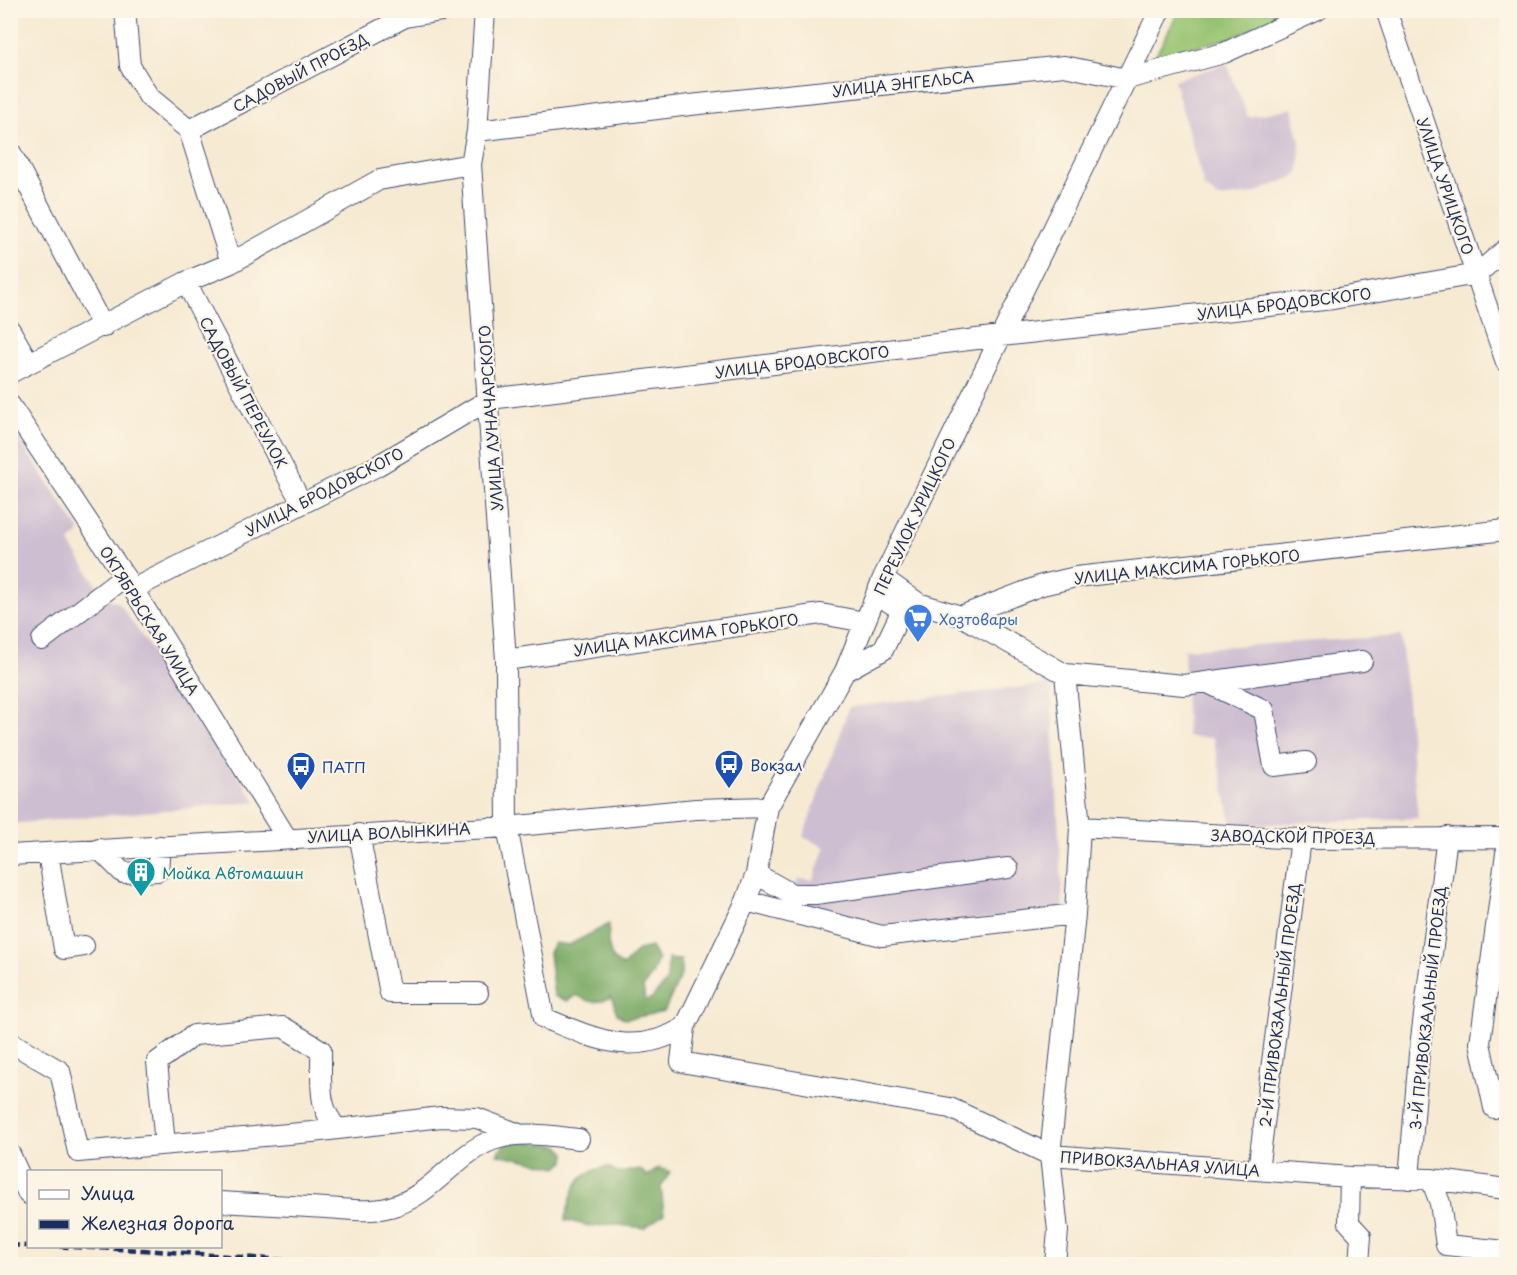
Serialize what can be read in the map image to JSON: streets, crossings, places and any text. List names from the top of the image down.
{
  "streets": {
    "street": [
      "САДОВЫЙ ПРОЕЗД",
      "УЛИЦА ЭНГЕЛЬСА",
      "УЛИЦА УРИЦКОГО",
      "УЛИЦА БРОДОВСКОГО",
      "САДОВЫЙ ПЕРЕУЛОК",
      "УЛИЦА ЛУНАЧАРСКОГО",
      "ПЕРЕУЛОК УРИЦКОГО",
      "УЛИЦА МАКСИМА ГОРЬКОГО",
      "ОКТЯБРЬСКАЯ УЛИЦА",
      "УЛИЦА ВОЛЫНКИНА",
      "ЗАВОДСКОЙ ПРОЕЗД",
      "2-Й ПРИВОКЗАЛЬНЫЙ ПРОЕЗД",
      "3-Й ПРИВОКЗАЛЬНЫЙ ПРОЕЗД",
      "ПРИВОКЗАЛЬНАЯ УЛИЦА"
    ]
  },
  "crossings": [
    ["УЛИЦА ЭНГЕЛЬСА", "УЛИЦА ЛУНАЧАРСКОГО"],
    ["УЛИЦА ЭНГЕЛЬСА", "ПЕРЕУЛОК УРИЦКОГО"],
    ["УЛИЦА УРИЦКОГО", "УЛИЦА БРОДОВСКОГО"],
    ["УЛИЦА БРОДОВСКОГО", "САДОВЫЙ ПЕРЕУЛОК"],
    ["УЛИЦА БРОДОВСКОГО", "УЛИЦА ЛУНАЧАРСКОГО"],
    ["УЛИЦА БРОДОВСКОГО", "ПЕРЕУЛОК УРИЦКОГО"],
    ["УЛИЦА БРОДОВСКОГО", "ОКТЯБРЬСКАЯ УЛИЦА"],
    ["УЛИЦА ЛУНАЧАРСКОГО", "ПЕРЕУЛОК УРИЦКОГО"],
    ["УЛИЦА ЛУНАЧАРСКОГО", "УЛИЦА МАКСИМА ГОРЬКОГО"],
    ["УЛИЦА ЛУНАЧАРСКОГО", "УЛИЦА ВОЛЫНКИНА"],
    ["УЛИЦА ЛУНАЧАРСКОГО", "ПРИВОКЗАЛЬНАЯ УЛИЦА"],
    ["ПЕРЕУЛОК УРИЦКОГО", "УЛИЦА МАКСИМА ГОРЬКОГО"],
    ["ПЕРЕУЛОК УРИЦКОГО", "УЛИЦА ВОЛЫНКИНА"],
    ["ПЕРЕУЛОК УРИЦКОГО", "ПРИВОКЗАЛЬНАЯ УЛИЦА"],
    ["ОКТЯБРЬСКАЯ УЛИЦА", "УЛИЦА ВОЛЫНКИНА"],
    ["ЗАВОДСКОЙ ПРОЕЗД", "2-Й ПРИВОКЗАЛЬНЫЙ ПРОЕЗД"],
    ["ЗАВОДСКОЙ ПРОЕЗД", "3-Й ПРИВОКЗАЛЬНЫЙ ПРОЕЗД"],
    ["2-Й ПРИВОКЗАЛЬНЫЙ ПРОЕЗД", "ПРИВОКЗАЛЬНАЯ УЛИЦА"],
    ["3-Й ПРИВОКЗАЛЬНЫЙ ПРОЕЗД", "ПРИВОКЗАЛЬНАЯ УЛИЦА"]
  ],
  "places": {
    "supermarket": ["Хозтовары"],
    "bus stop": ["Вокзал", "ПАТП"],
    "building": ["Мойка Автомашин"]
  },
  "legend": ["Улица", "Железная дорога"]
}
